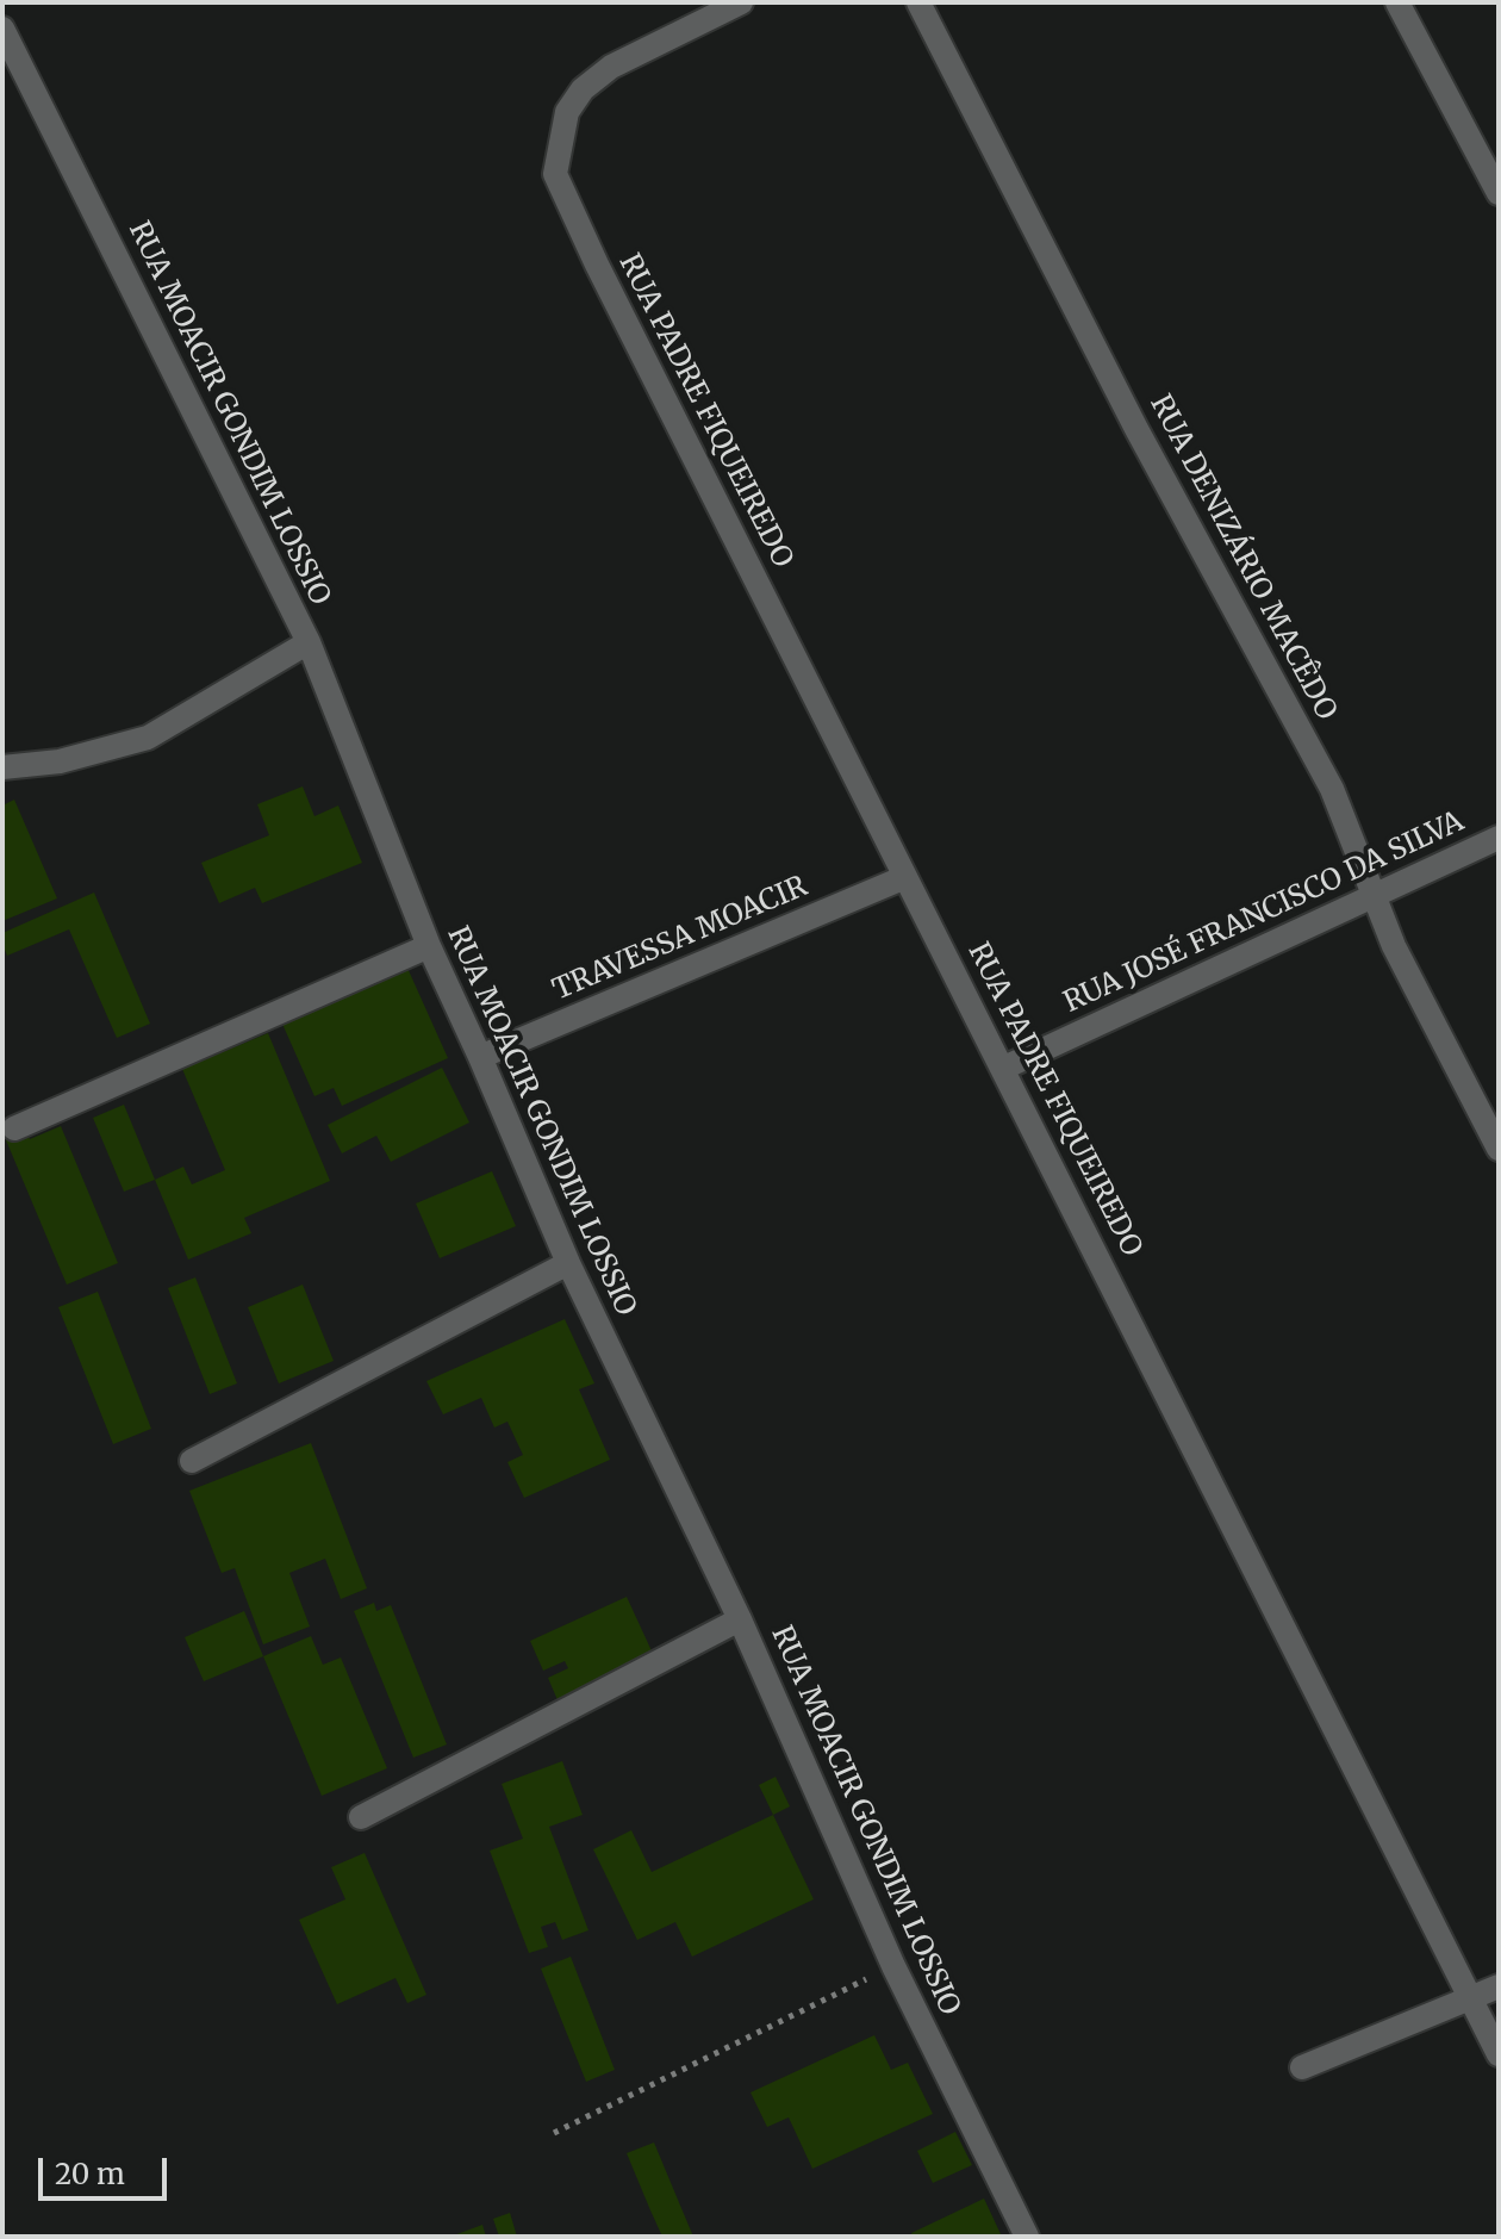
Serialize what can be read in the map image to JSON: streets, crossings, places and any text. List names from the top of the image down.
{
  "streets": {
    "street": [
      "RUA PADRE FIQUEIREDO",
      "RUA MOACIR GONDIM LOSSIO",
      "RUA DENIZÁRIO MACÊDO",
      "RUA JOSÉ FRANCISCO DA SILVA",
      "TRAVESSA MOACIR"
    ]
  },
  "crossings": [
    ["RUA PADRE FIQUEIREDO", "RUA JOSÉ FRANCISCO DA SILVA"],
    ["RUA PADRE FIQUEIREDO", "TRAVESSA MOACIR"],
    ["RUA MOACIR GONDIM LOSSIO", "TRAVESSA MOACIR"],
    ["RUA DENIZÁRIO MACÊDO", "RUA JOSÉ FRANCISCO DA SILVA"]
  ],
  "scale_bar": "20 m"
}
